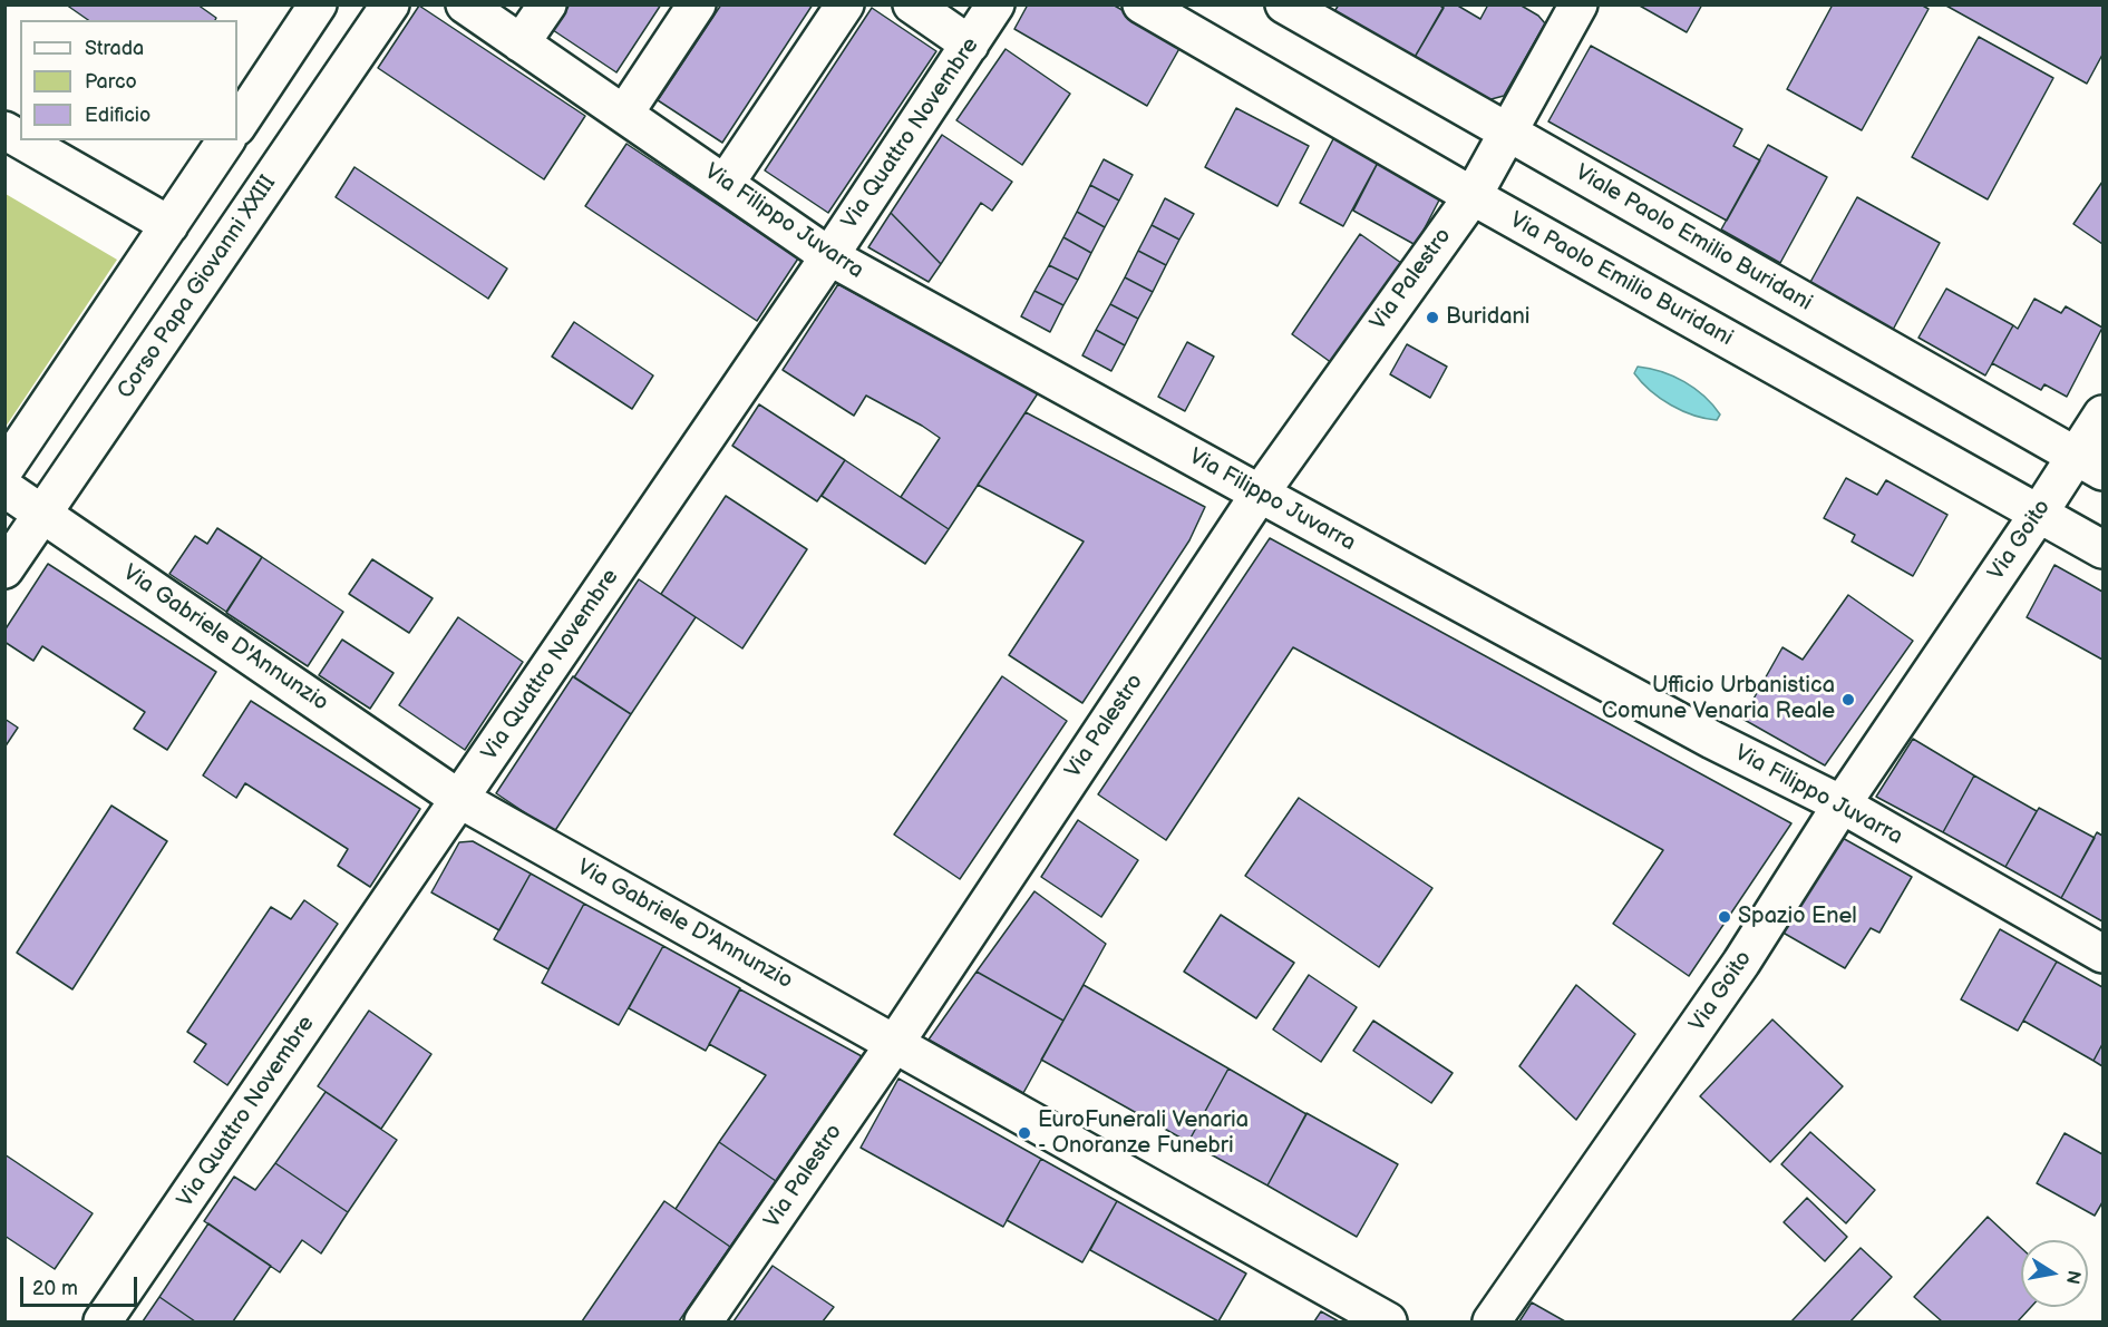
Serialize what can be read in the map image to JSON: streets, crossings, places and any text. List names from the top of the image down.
{
  "streets": {
    "street": [
      "Via Quattro Novembre",
      "Via Filippo Juvarra",
      "Viale Paolo Emilio Buridani",
      "Via Palestro",
      "Via Paolo Emilio Buridani",
      "Corso Papa Giovanni XXIII",
      "Via Goito",
      "Via Gabriele D'Annunzio"
    ]
  },
  "crossings": [
    ["Via Quattro Novembre", "Via Filippo Juvarra"],
    ["Via Quattro Novembre", "Via Gabriele D'Annunzio"],
    ["Via Filippo Juvarra", "Via Palestro"],
    ["Via Filippo Juvarra", "Via Goito"],
    ["Viale Paolo Emilio Buridani", "Via Palestro"],
    ["Viale Paolo Emilio Buridani", "Via Goito"],
    ["Via Palestro", "Via Paolo Emilio Buridani"],
    ["Via Palestro", "Via Gabriele D'Annunzio"],
    ["Via Paolo Emilio Buridani", "Via Goito"],
    ["Corso Papa Giovanni XXIII", "Via Gabriele D'Annunzio"]
  ],
  "places": [
    "Buridani",
    "Ufficio Urbanistica Comune Venaria Reale",
    "Spazio Enel",
    "EuroFunerali Venaria - Onoranze Funebri"
  ],
  "legend": ["Strada", "Parco", "Edificio"],
  "scale_bar": "20 m",
  "north": "right"
}
